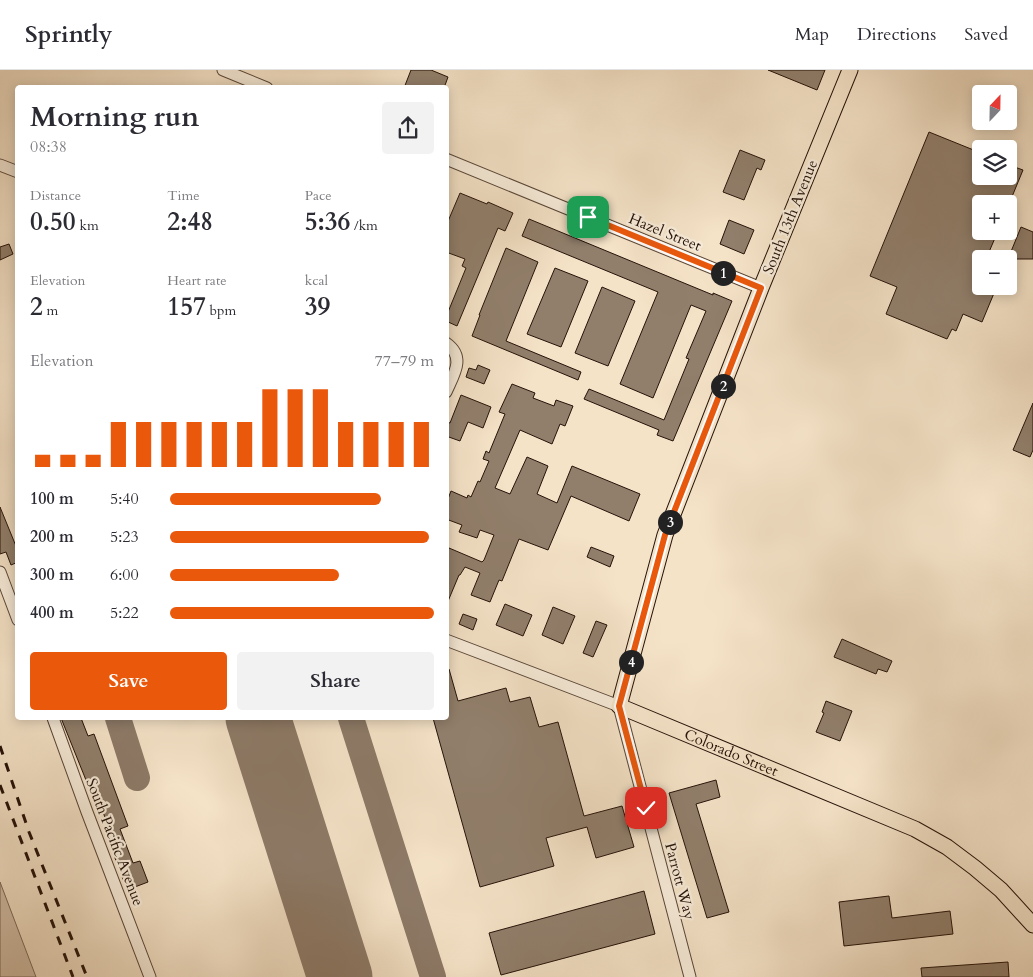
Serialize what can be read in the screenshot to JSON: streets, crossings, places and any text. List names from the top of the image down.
{
  "streets": {
    "main road": ["South 13th Avenue", "Colorado Street"],
    "street": ["Hazel Street", "South Pacific Avenue", "Parrott Way"]
  },
  "crossings": [
    ["South 13th Avenue", "Hazel Street"],
    ["South 13th Avenue", "Colorado Street"],
    ["South 13th Avenue", "Parrott Way"],
    ["Colorado Street", "Parrott Way"]
  ],
  "north": "top",
  "page": {
    "header": "Sprintly",
    "nav": ["Map", "Directions", "Saved"],
    "map_buttons": ["+", "−"],
    "heading": ["Morning run", "08:38"],
    "stats": [
      ["Distance", "0.50 km"],
      ["Time", "2:48"],
      ["Pace", "5:36 /km"],
      ["Elevation", "2 m"],
      ["Heart rate", "157 bpm"],
      ["kcal", "39"]
    ],
    "pins": [
      "1",
      "2",
      "3",
      "4"
    ],
    "chart": ["Elevation", "77–79 m"],
    "list": [
      {
        "name": "100 m",
        "note": "5:40"
      },
      {
        "name": "200 m",
        "note": "5:23"
      },
      {
        "name": "300 m",
        "note": "6:00"
      },
      {
        "name": "400 m",
        "note": "5:22"
      }
    ],
    "buttons": ["Save", "Share"]
  }
}
